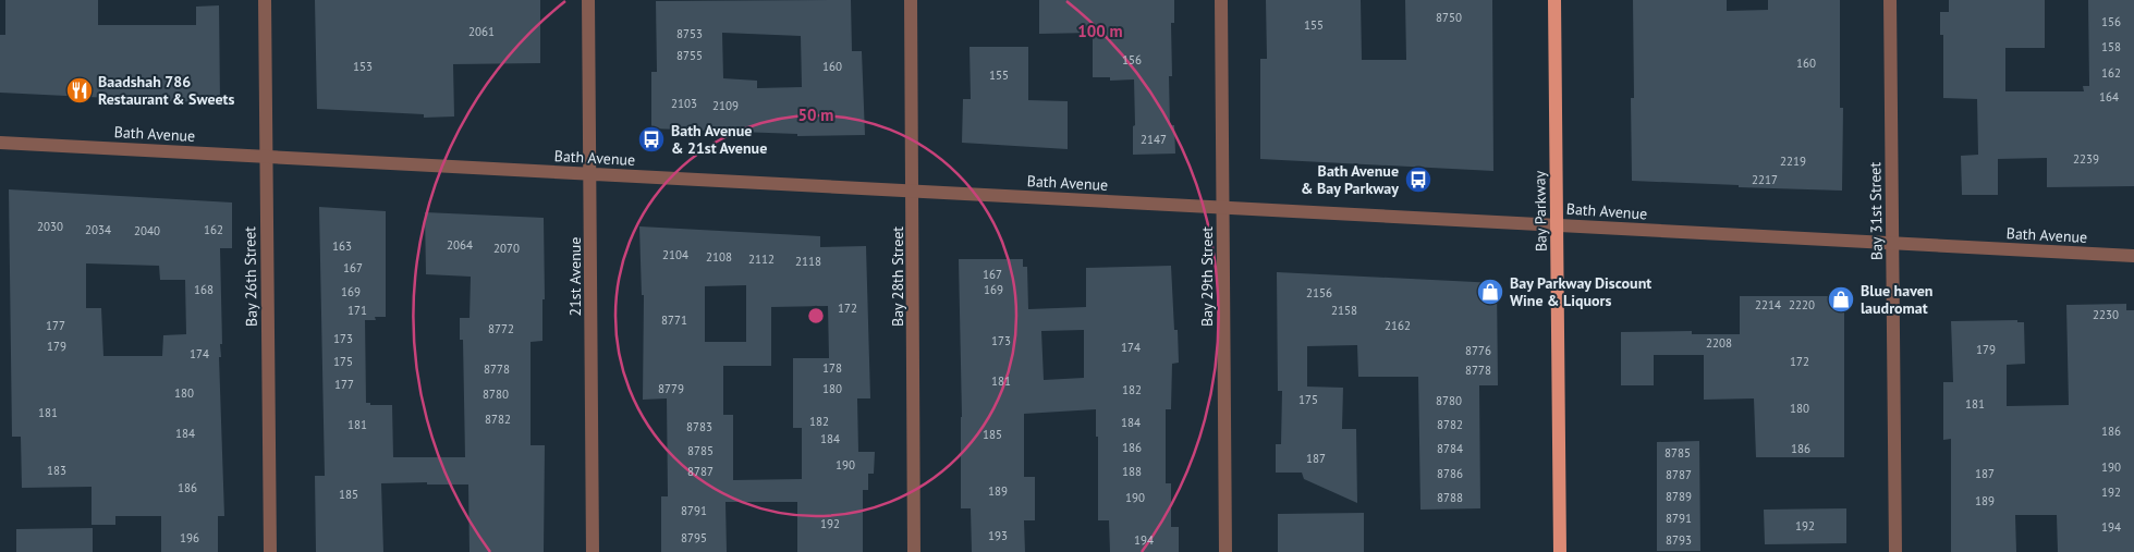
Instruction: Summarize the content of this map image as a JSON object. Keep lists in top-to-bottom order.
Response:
{
  "streets": {
    "main road": ["Bay Parkway"],
    "street": [
      "Bath Avenue",
      "Bay 31st Street",
      "Bay 26th Street",
      "21st Avenue",
      "Bay 28th Street",
      "Bay 29th Street"
    ]
  },
  "crossings": [
    ["Bath Avenue", "Bay Parkway"],
    ["Bath Avenue", "Bay 31st Street"],
    ["Bath Avenue", "Bay 26th Street"],
    ["Bath Avenue", "21st Avenue"],
    ["Bath Avenue", "Bay 28th Street"],
    ["Bath Avenue", "Bay 29th Street"]
  ],
  "places": {
    "restaurant": ["Baadshah 786 Restaurant & Sweets"],
    "bus stop": ["Bath Avenue & 21st Avenue", "Bath Avenue & Bay Parkway"],
    "shop": ["Bay Parkway Discount Wine & Liquors", "Blue haven laudromat"]
  },
  "house_numbers": [
    "8750",
    "156",
    "155",
    "2061",
    "8753",
    "158",
    "8755",
    "156",
    "160",
    "153",
    "160",
    "162",
    "155",
    "164",
    "2103",
    "2109",
    "2147",
    "2239",
    "2219",
    "2217",
    "2030",
    "2034",
    "162",
    "2040",
    "2064",
    "163",
    "2070",
    "2104",
    "2108",
    "2112",
    "2118",
    "167",
    "167",
    "168",
    "169",
    "169",
    "2156",
    "2214",
    "2220",
    "172",
    "171",
    "2158",
    "2230",
    "8771",
    "177",
    "2162",
    "8772",
    "173",
    "173",
    "2208",
    "179",
    "174",
    "179",
    "8776",
    "174",
    "175",
    "172",
    "178",
    "8778",
    "8778",
    "181",
    "177",
    "8779",
    "180",
    "182",
    "180",
    "8780",
    "175",
    "8780",
    "181",
    "180",
    "181",
    "8782",
    "182",
    "184",
    "181",
    "8782",
    "8783",
    "186",
    "184",
    "185",
    "184",
    "186",
    "8784",
    "186",
    "8785",
    "8785",
    "187",
    "190",
    "190",
    "183",
    "8787",
    "188",
    "8786",
    "187",
    "8787",
    "186",
    "189",
    "192",
    "185",
    "8789",
    "190",
    "8788",
    "189",
    "8791",
    "8791",
    "192",
    "192",
    "194",
    "193",
    "196",
    "8795",
    "194",
    "8793"
  ],
  "rings": ["100 m", "50 m"]
}
